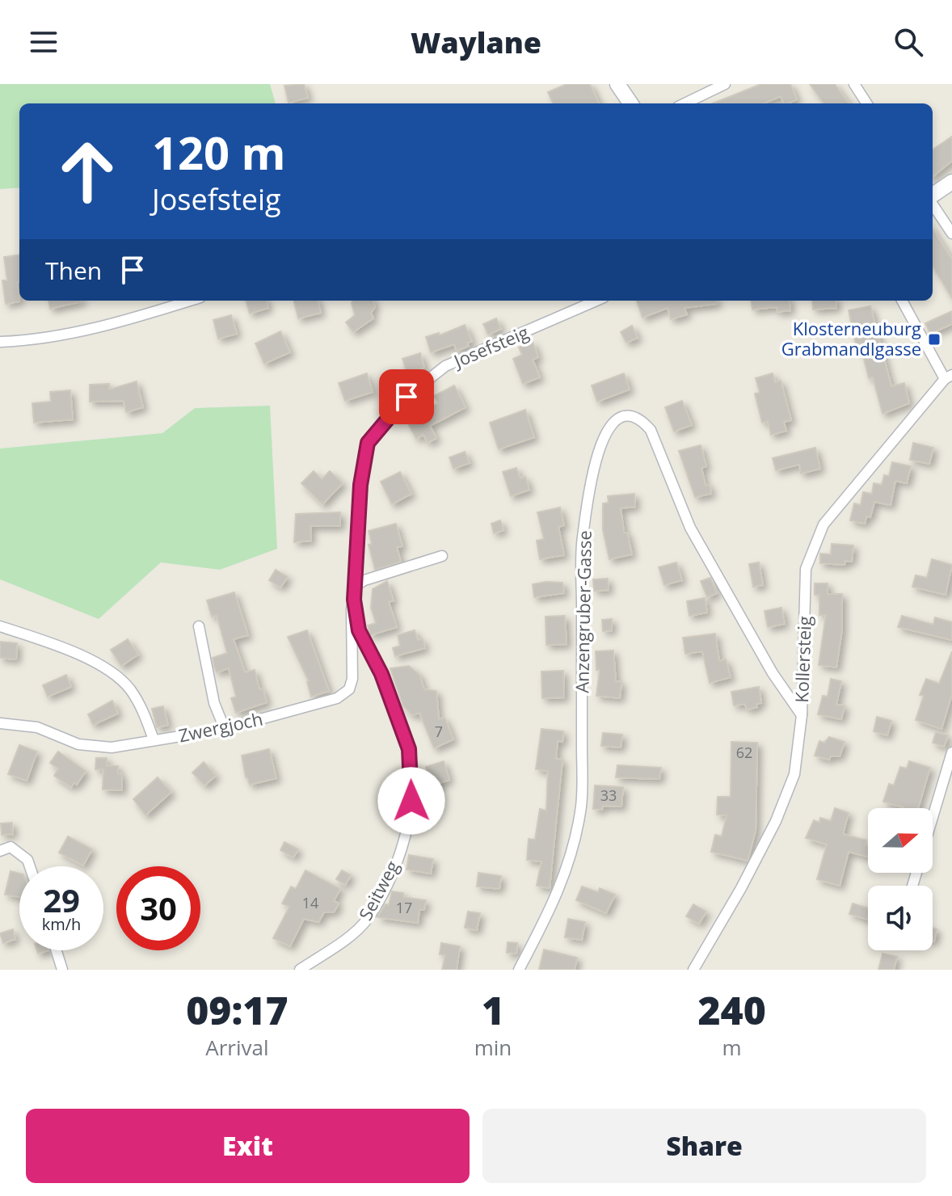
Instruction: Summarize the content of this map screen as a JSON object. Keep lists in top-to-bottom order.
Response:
{
  "streets": {
    "street": [
      "Josefsteig",
      "Anzengruber-Gasse",
      "Kollersteig",
      "Zwergjoch",
      "Seitweg"
    ]
  },
  "crossings": [
    ["Josefsteig", "Zwergjoch"],
    ["Josefsteig", "Seitweg"],
    ["Anzengruber-Gasse", "Kollersteig"],
    ["Zwergjoch", "Seitweg"]
  ],
  "places": {
    "transit": ["Klosterneuburg Grabmandlgasse"]
  },
  "house_numbers": [
    "7",
    "62",
    "33",
    "14",
    "17"
  ],
  "north": "right",
  "page": {
    "header": "Waylane",
    "turn": ["120 m", "Josefsteig"],
    "then": "Then",
    "speed": "29 km/h",
    "limit": "30",
    "eta": [
      "09:17",
      "Arrival",
      "1",
      "min",
      "240",
      "m"
    ],
    "buttons": ["Exit", "Share"]
  }
}
